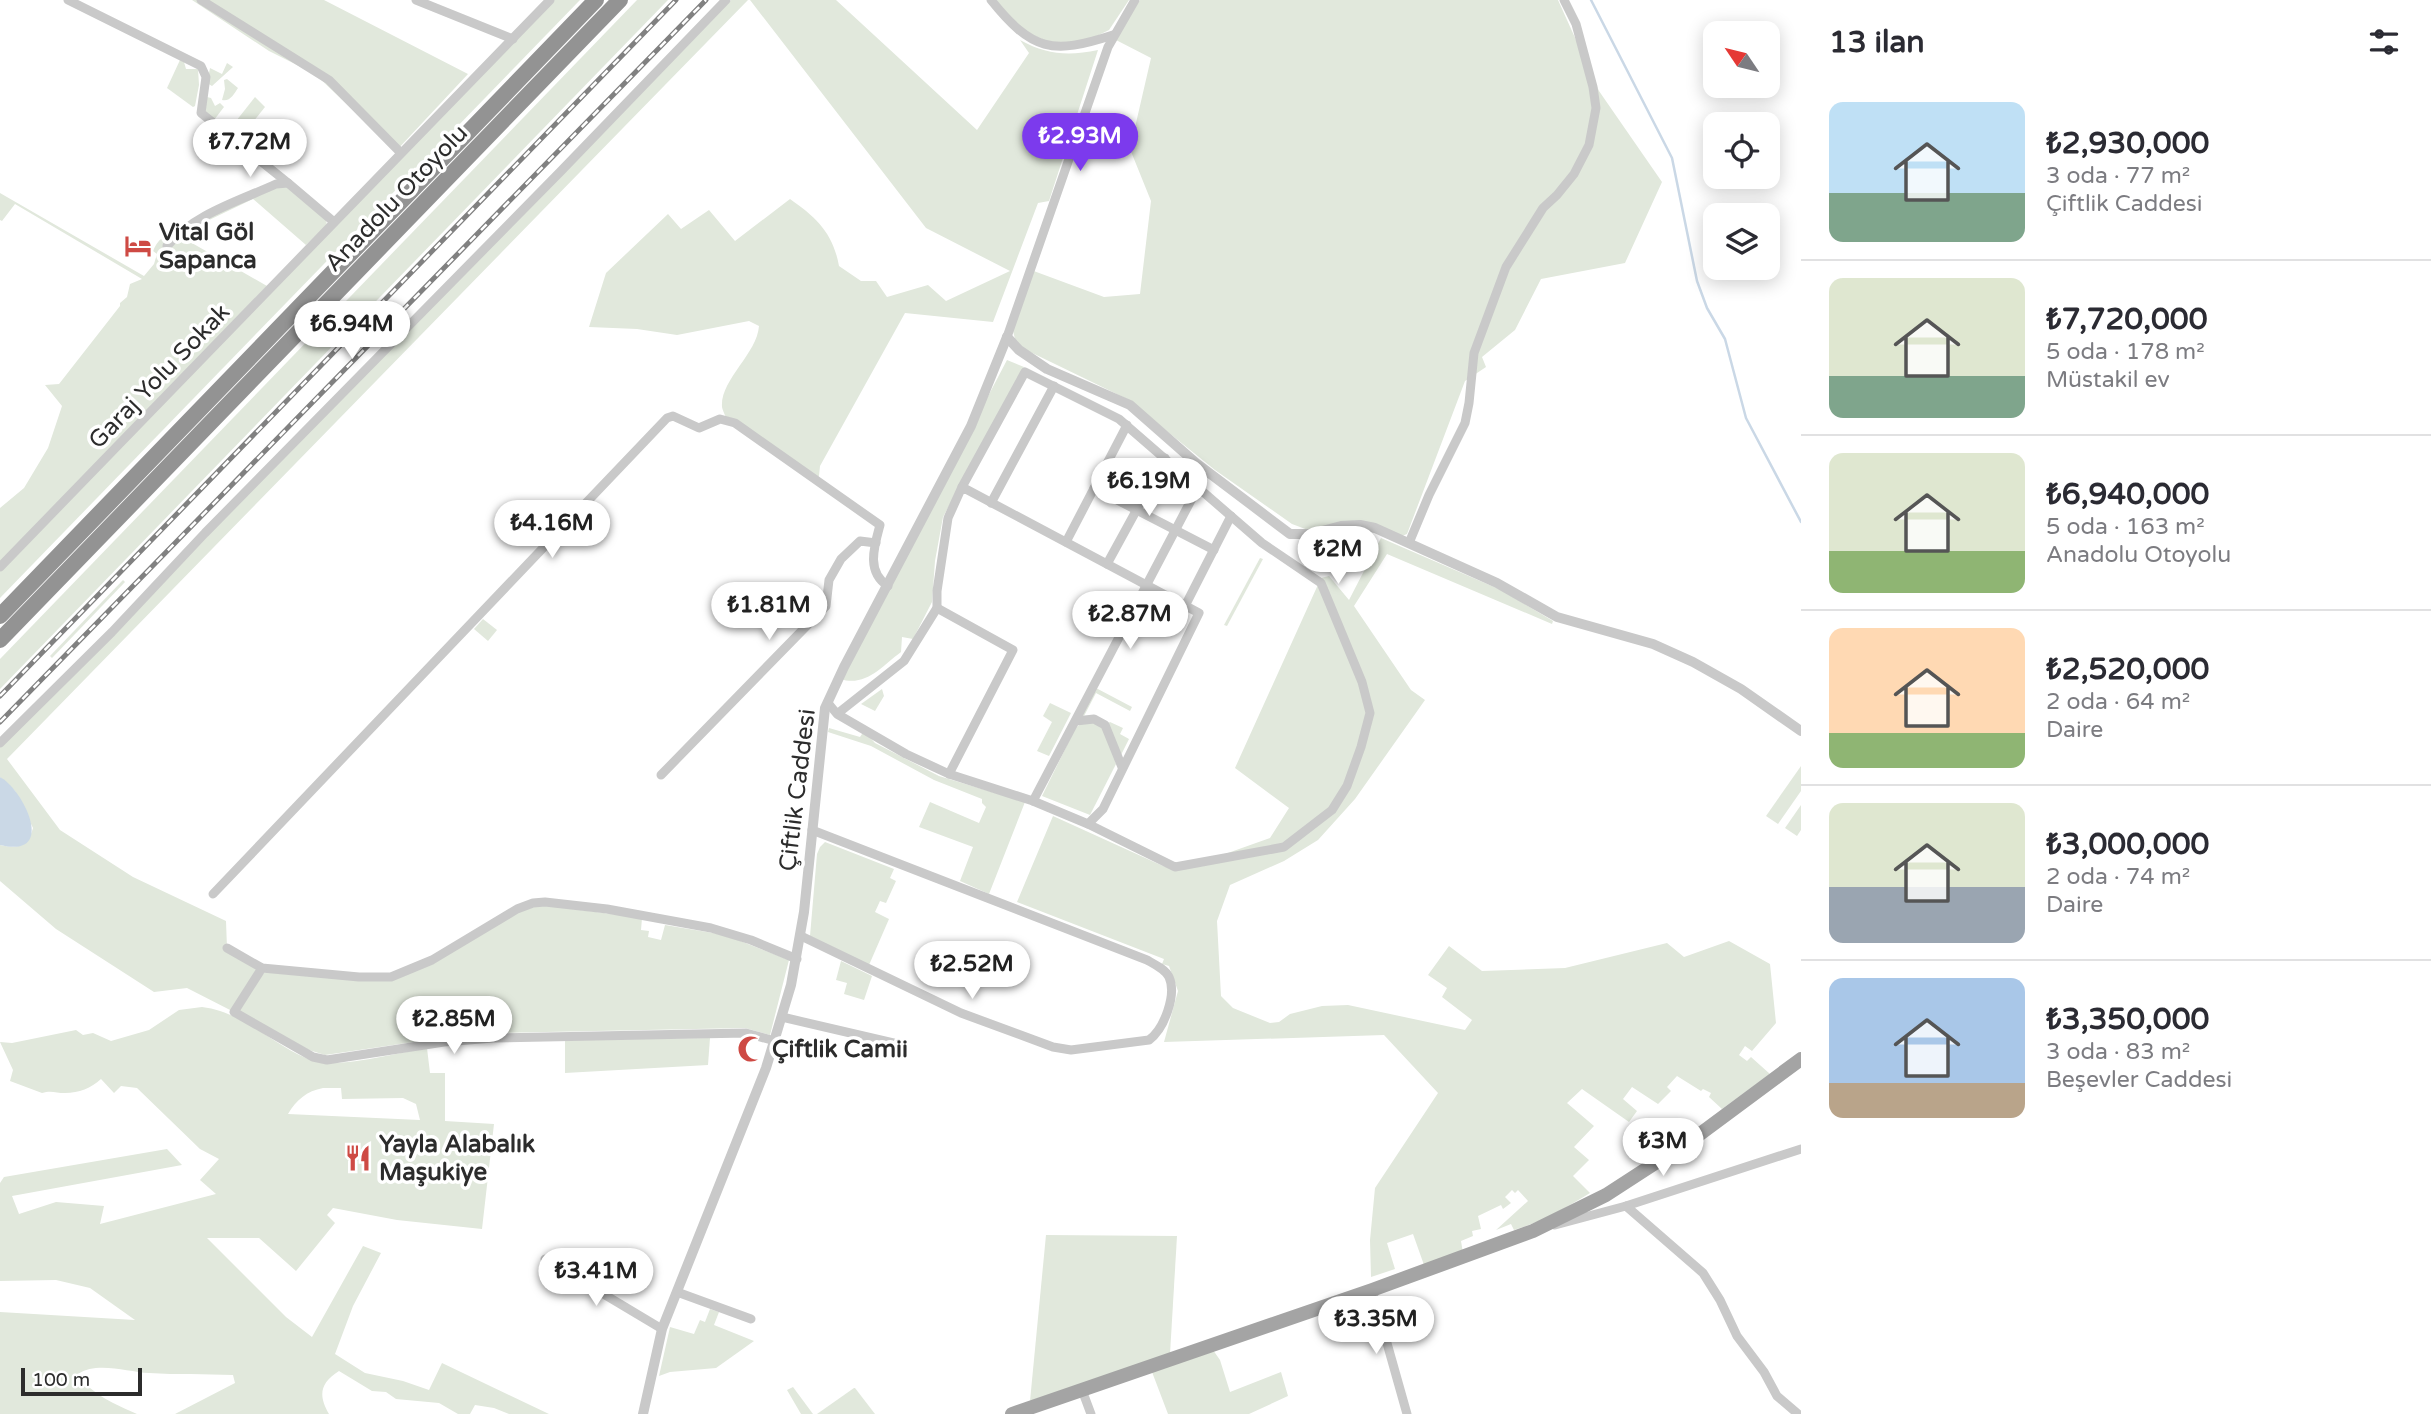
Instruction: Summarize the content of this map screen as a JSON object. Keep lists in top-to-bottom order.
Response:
{
  "streets": {
    "highway": ["Anadolu Otoyolu"],
    "street": ["Garaj Yolu Sokak", "Çiftlik Caddesi"]
  },
  "places": {
    "hotel": ["Vital Göl Sapanca"],
    "mosque": ["Çiftlik Camii"],
    "restaurant": ["Yayla Alabalık Maşukiye"]
  },
  "scale_bar": "100 m",
  "north": "top left",
  "page": {
    "heading": "13 ilan",
    "list": [
      {
        "name": "₺2,930,000",
        "note": "3 oda · 77 m² · Çiftlik Caddesi"
      },
      {
        "name": "₺7,720,000",
        "note": "5 oda · 178 m² · Müstakil ev"
      },
      {
        "name": "₺6,940,000",
        "note": "5 oda · 163 m² · Anadolu Otoyolu"
      },
      {
        "name": "₺2,520,000",
        "note": "2 oda · 64 m² · Daire"
      },
      {
        "name": "₺3,000,000",
        "note": "2 oda · 74 m² · Daire"
      },
      {
        "name": "₺3,350,000",
        "note": "3 oda · 83 m² · Beşevler Caddesi"
      }
    ],
    "price": [
      "₺2.93M",
      "₺7.72M",
      "₺6.94M",
      "₺6.19M",
      "₺4.16M",
      "₺2M",
      "₺1.81M",
      "₺2.87M",
      "₺2.52M",
      "₺2.85M",
      "₺3M",
      "₺3.41M",
      "₺3.35M"
    ],
    "scale": "100 m"
  }
}
